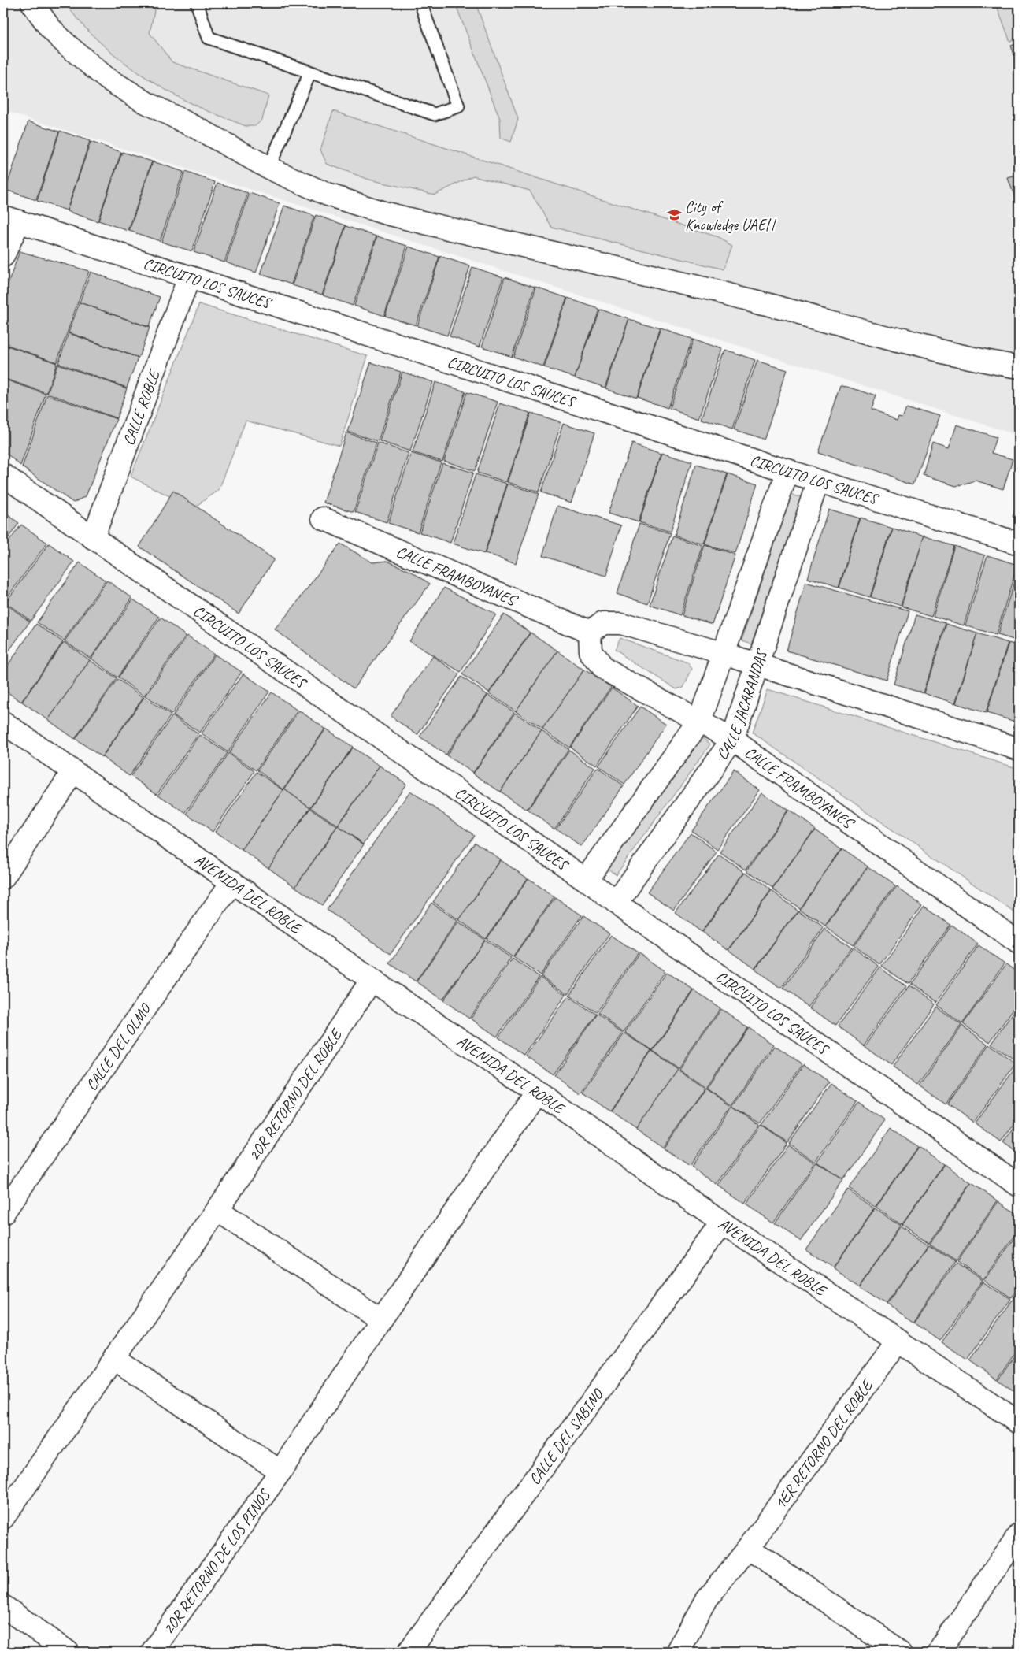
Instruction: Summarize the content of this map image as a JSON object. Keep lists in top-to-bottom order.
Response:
{
  "streets": {
    "street": [
      "CIRCUITO LOS SAUCES",
      "CALLE ROBLE",
      "CALLE FRAMBOYANES",
      "CALLE JACARANDAS",
      "AVENIDA DEL ROBLE",
      "CALLE DEL OLMO",
      "2OR RETORNO DEL ROBLE",
      "CALLE DEL SABINO",
      "1ER RETORNO DEL ROBLE",
      "2OR RETORNO DE LOS PINOS"
    ]
  },
  "crossings": [
    ["CIRCUITO LOS SAUCES", "CALLE ROBLE"],
    ["CIRCUITO LOS SAUCES", "CALLE JACARANDAS"],
    ["CALLE FRAMBOYANES", "CALLE JACARANDAS"],
    ["AVENIDA DEL ROBLE", "CALLE DEL OLMO"],
    ["AVENIDA DEL ROBLE", "2OR RETORNO DEL ROBLE"],
    ["AVENIDA DEL ROBLE", "CALLE DEL SABINO"],
    ["AVENIDA DEL ROBLE", "1ER RETORNO DEL ROBLE"]
  ],
  "places": {
    "school or university": ["City of Knowledge UAEH"]
  }
}
